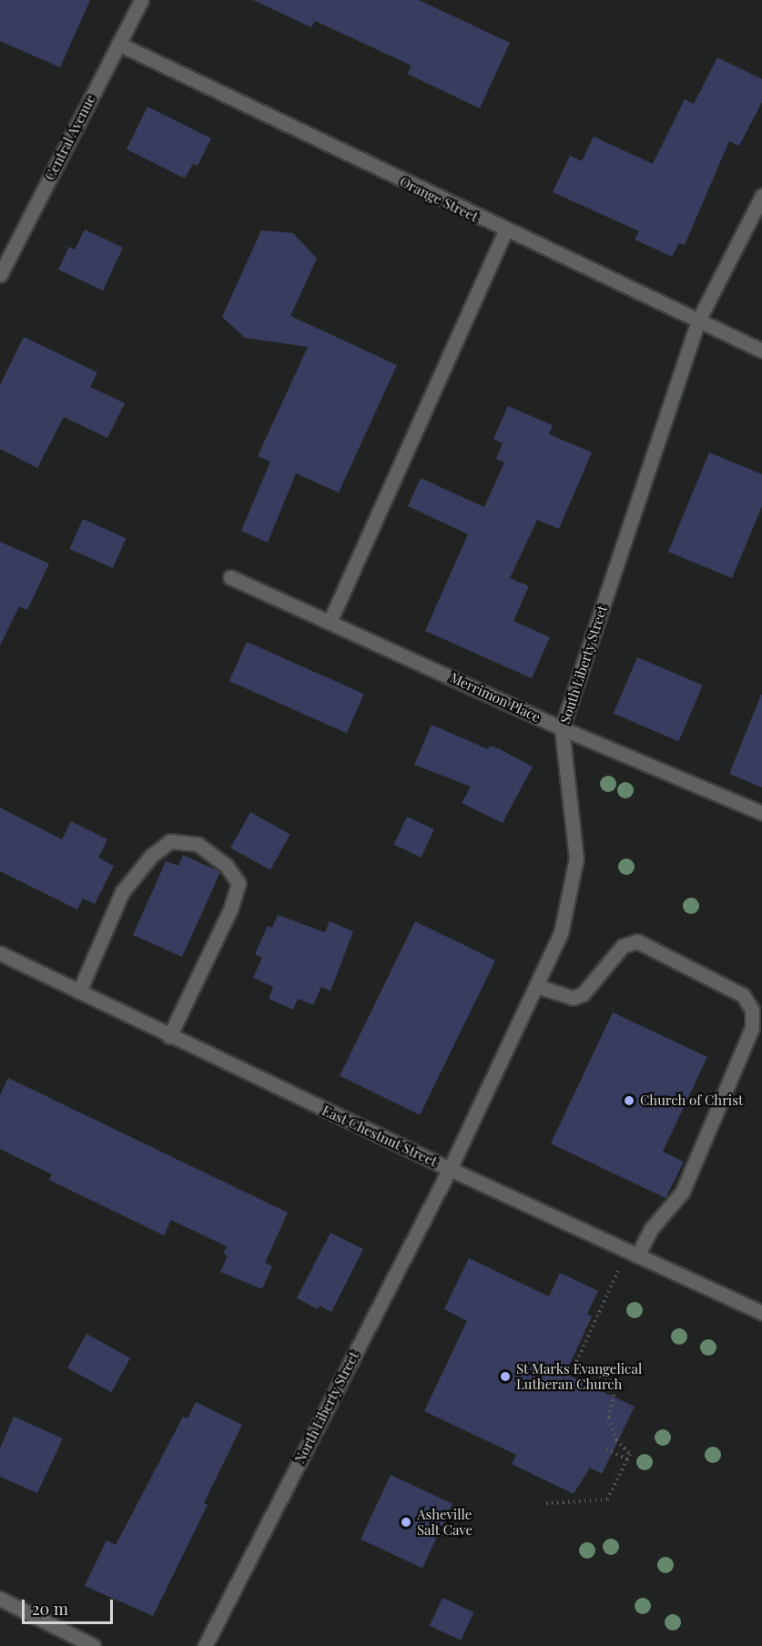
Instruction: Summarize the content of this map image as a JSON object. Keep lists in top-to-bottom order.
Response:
{
  "streets": {
    "street": [
      "Central Avenue",
      "Orange Street",
      "South Liberty Street",
      "Merrimon Place",
      "East Chestnut Street",
      "North Liberty Street"
    ]
  },
  "crossings": [
    ["Central Avenue", "Orange Street"],
    ["Orange Street", "South Liberty Street"],
    ["South Liberty Street", "Merrimon Place"],
    ["South Liberty Street", "East Chestnut Street"],
    ["South Liberty Street", "North Liberty Street"],
    ["East Chestnut Street", "North Liberty Street"]
  ],
  "places": ["Church of Christ", "St Marks Evangelical Lutheran Church", "Asheville Salt Cave"],
  "scale_bar": "20 m"
}
